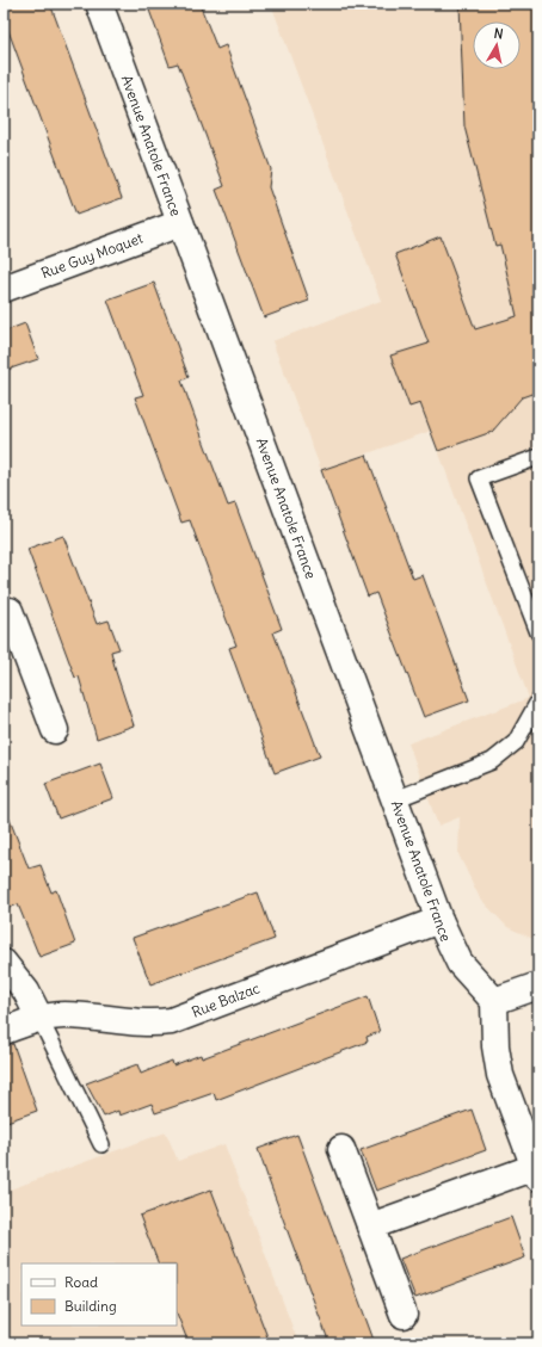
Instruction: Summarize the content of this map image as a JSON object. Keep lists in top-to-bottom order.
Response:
{
  "streets": {
    "street": ["Avenue Anatole France", "Rue Guy Moquet", "Rue Balzac"]
  },
  "crossings": [
    ["Avenue Anatole France", "Rue Guy Moquet"],
    ["Avenue Anatole France", "Rue Balzac"]
  ],
  "legend": ["Road", "Building"],
  "north": "top"
}
